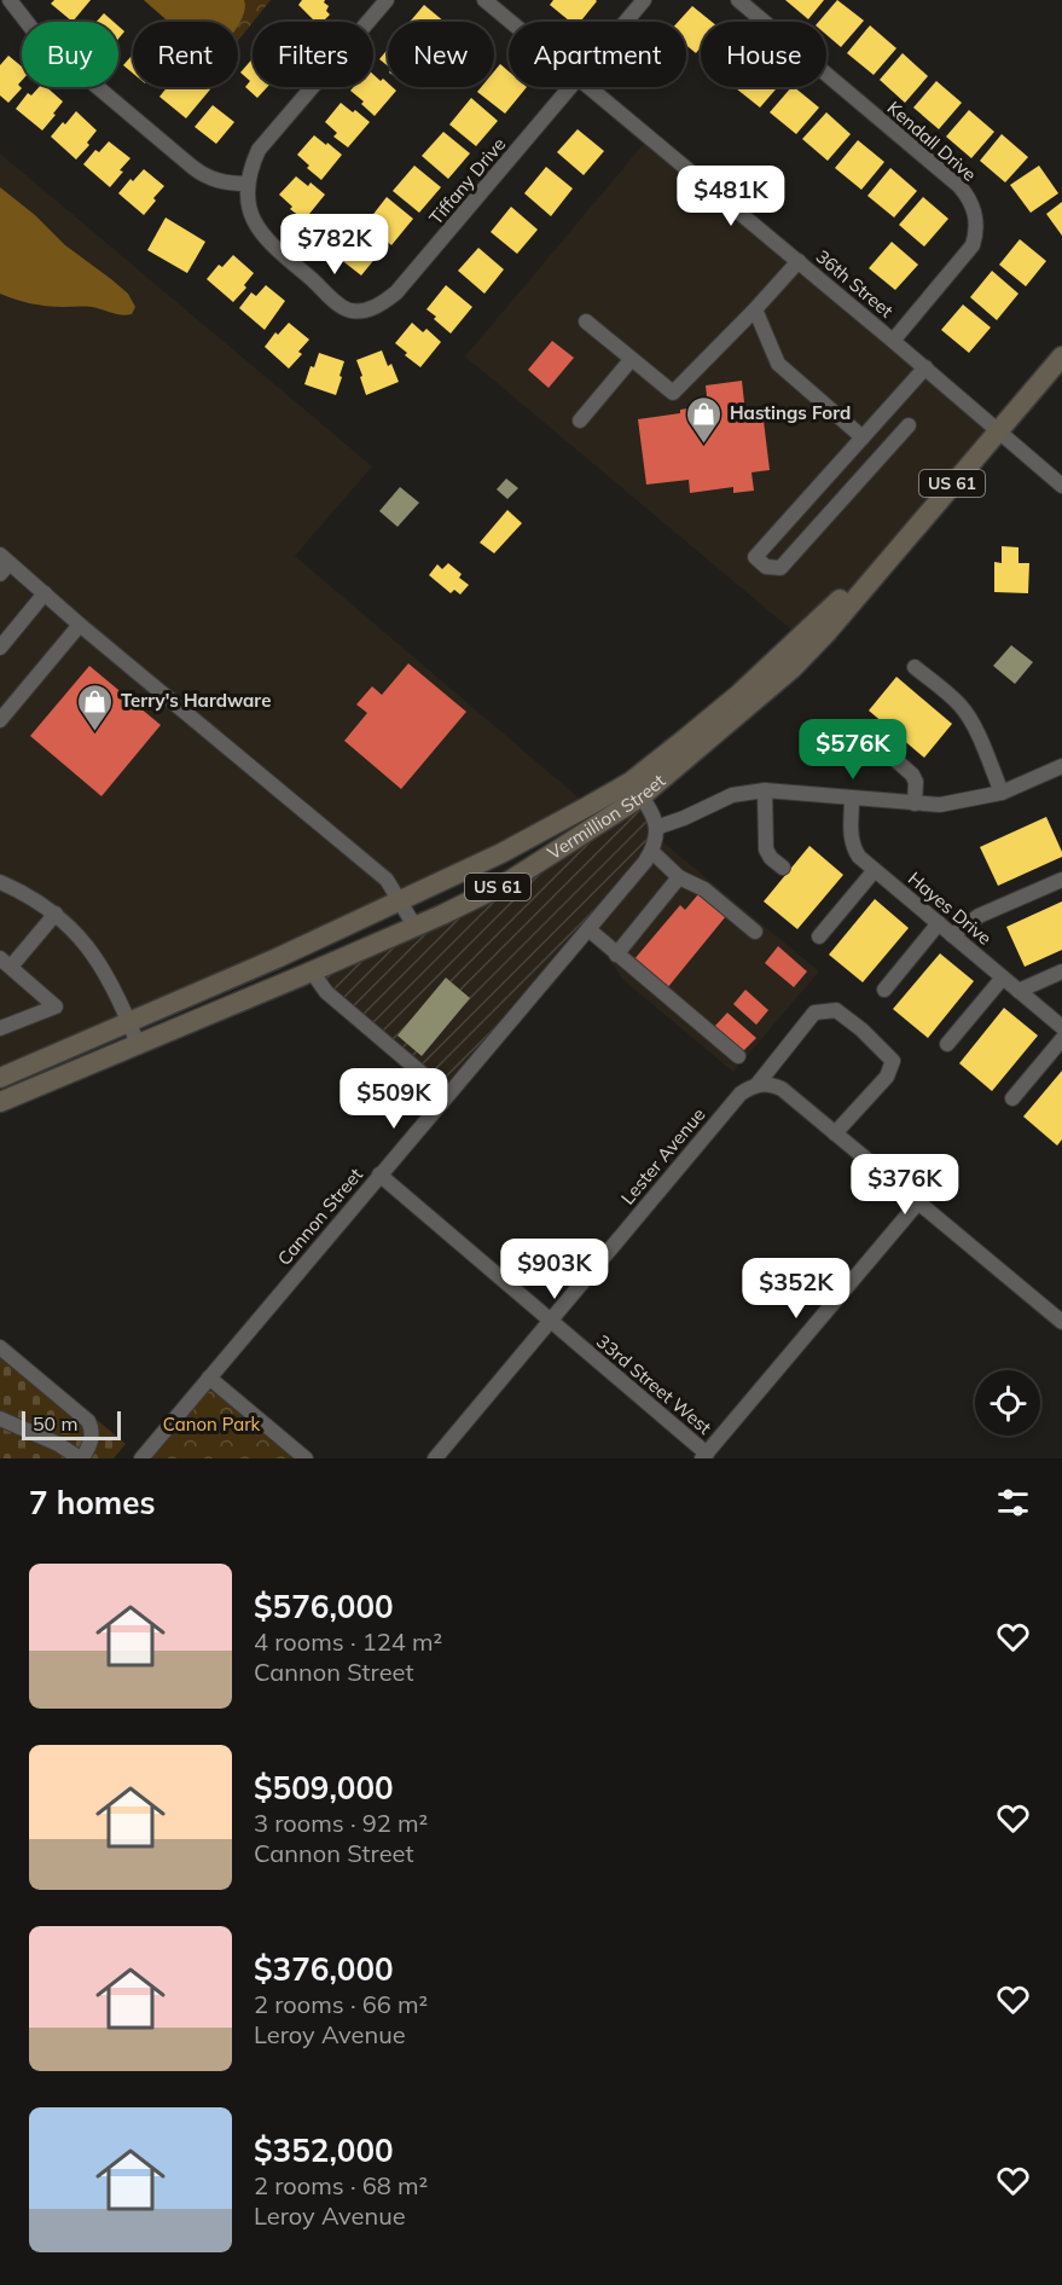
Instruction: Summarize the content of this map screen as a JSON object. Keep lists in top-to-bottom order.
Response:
{
  "streets": {
    "highway": ["US 61", "Vermillion Street"],
    "street": [
      "Kendall Drive",
      "Tiffany Drive",
      "36th Street",
      "Hayes Drive",
      "Lester Avenue",
      "Cannon Street",
      "33rd Street West"
    ]
  },
  "crossings": [
    ["Kendall Drive", "36th Street"],
    ["36th Street", "US 61"],
    ["36th Street", "Vermillion Street"],
    ["US 61", "Vermillion Street"],
    ["Lester Avenue", "33rd Street West"],
    ["Cannon Street", "33rd Street West"]
  ],
  "parks": ["Canon Park"],
  "places": {
    "shop": ["Hastings Ford", "Terry's Hardware"]
  },
  "scale_bar": "50 m",
  "page": {
    "chip": [
      "Buy",
      "Rent",
      "Filters",
      "New",
      "Apartment",
      "House"
    ],
    "price": [
      "$481K",
      "$782K",
      "$576K",
      "$509K",
      "$376K",
      "$903K",
      "$352K"
    ],
    "scale": "50 m",
    "heading": "7 homes",
    "list": [
      {
        "name": "$576,000",
        "note": "4 rooms · 124 m² · Cannon Street"
      },
      {
        "name": "$509,000",
        "note": "3 rooms · 92 m² · Cannon Street"
      },
      {
        "name": "$376,000",
        "note": "2 rooms · 66 m² · Leroy Avenue"
      },
      {
        "name": "$352,000",
        "note": "2 rooms · 68 m² · Leroy Avenue"
      }
    ]
  }
}
